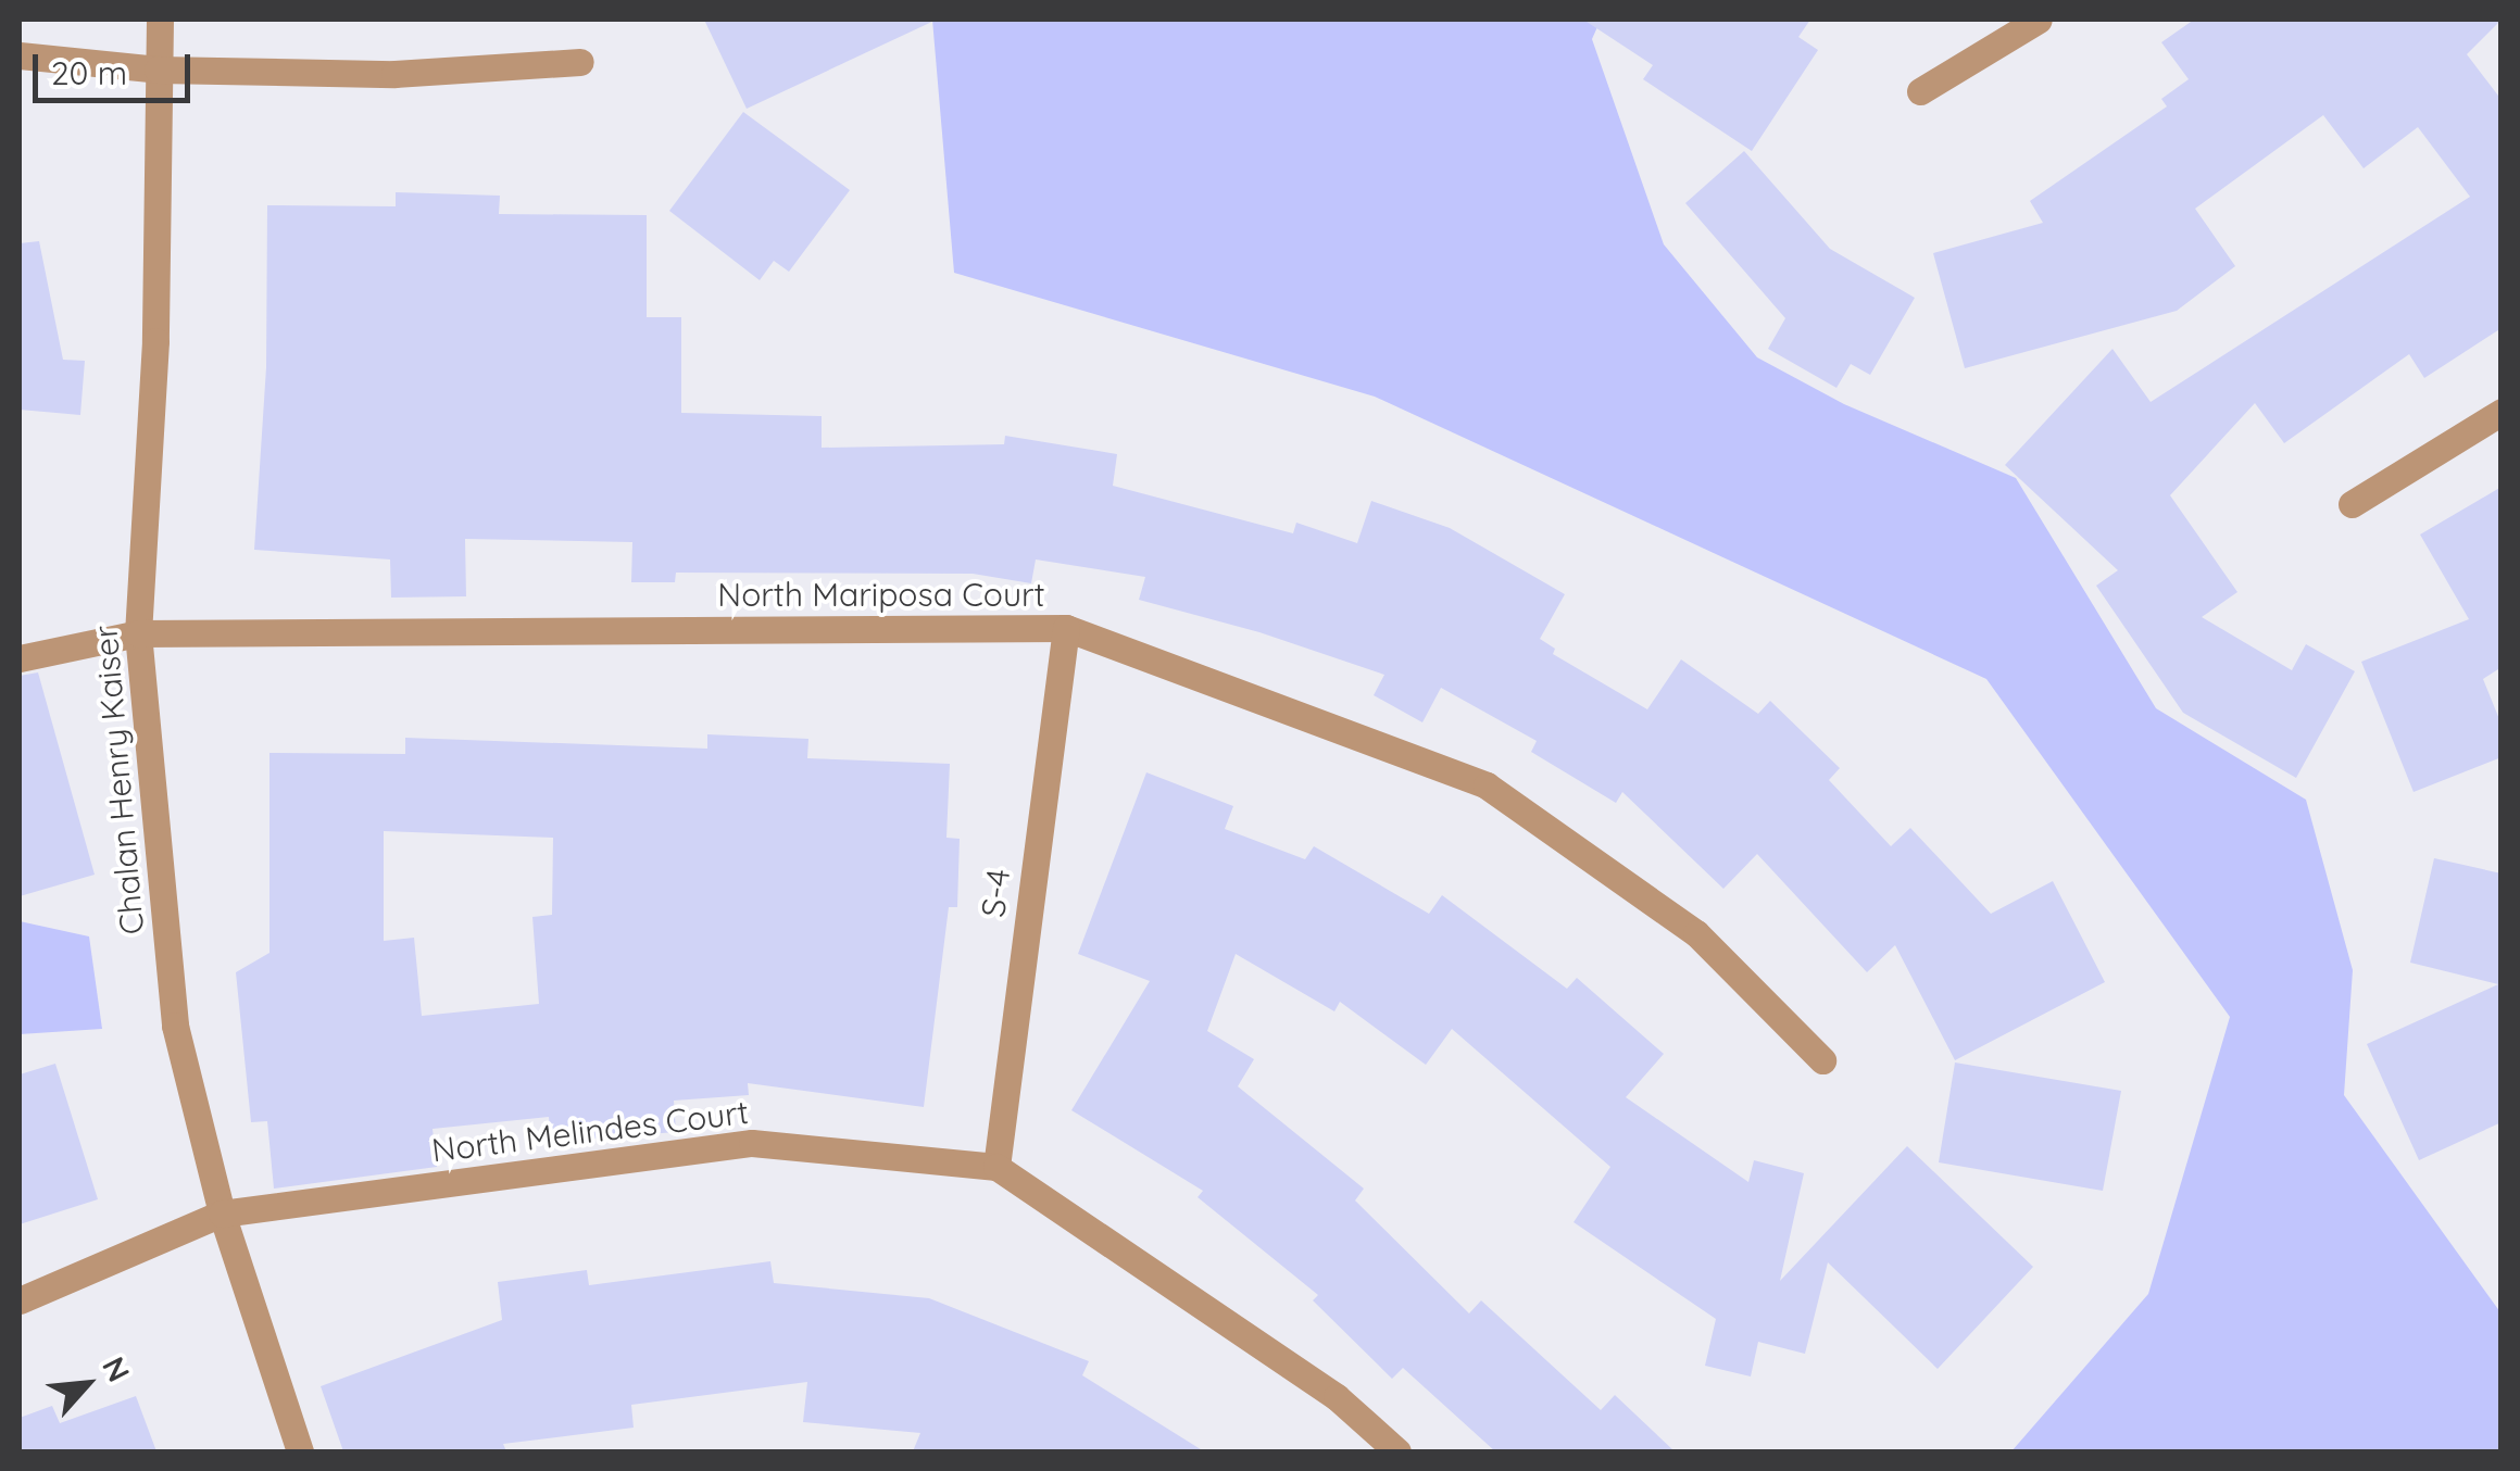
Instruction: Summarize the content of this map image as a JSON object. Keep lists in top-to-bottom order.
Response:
{
  "streets": {
    "street": [
      "North Mariposa Court",
      "Chalan Henry Kaiser",
      "S-4",
      "North Melindes Court"
    ]
  },
  "crossings": [
    ["North Mariposa Court", "Chalan Henry Kaiser"],
    ["North Mariposa Court", "S-4"],
    ["Chalan Henry Kaiser", "North Melindes Court"],
    ["S-4", "North Melindes Court"]
  ],
  "scale_bar": "20 m",
  "north": "top right"
}
